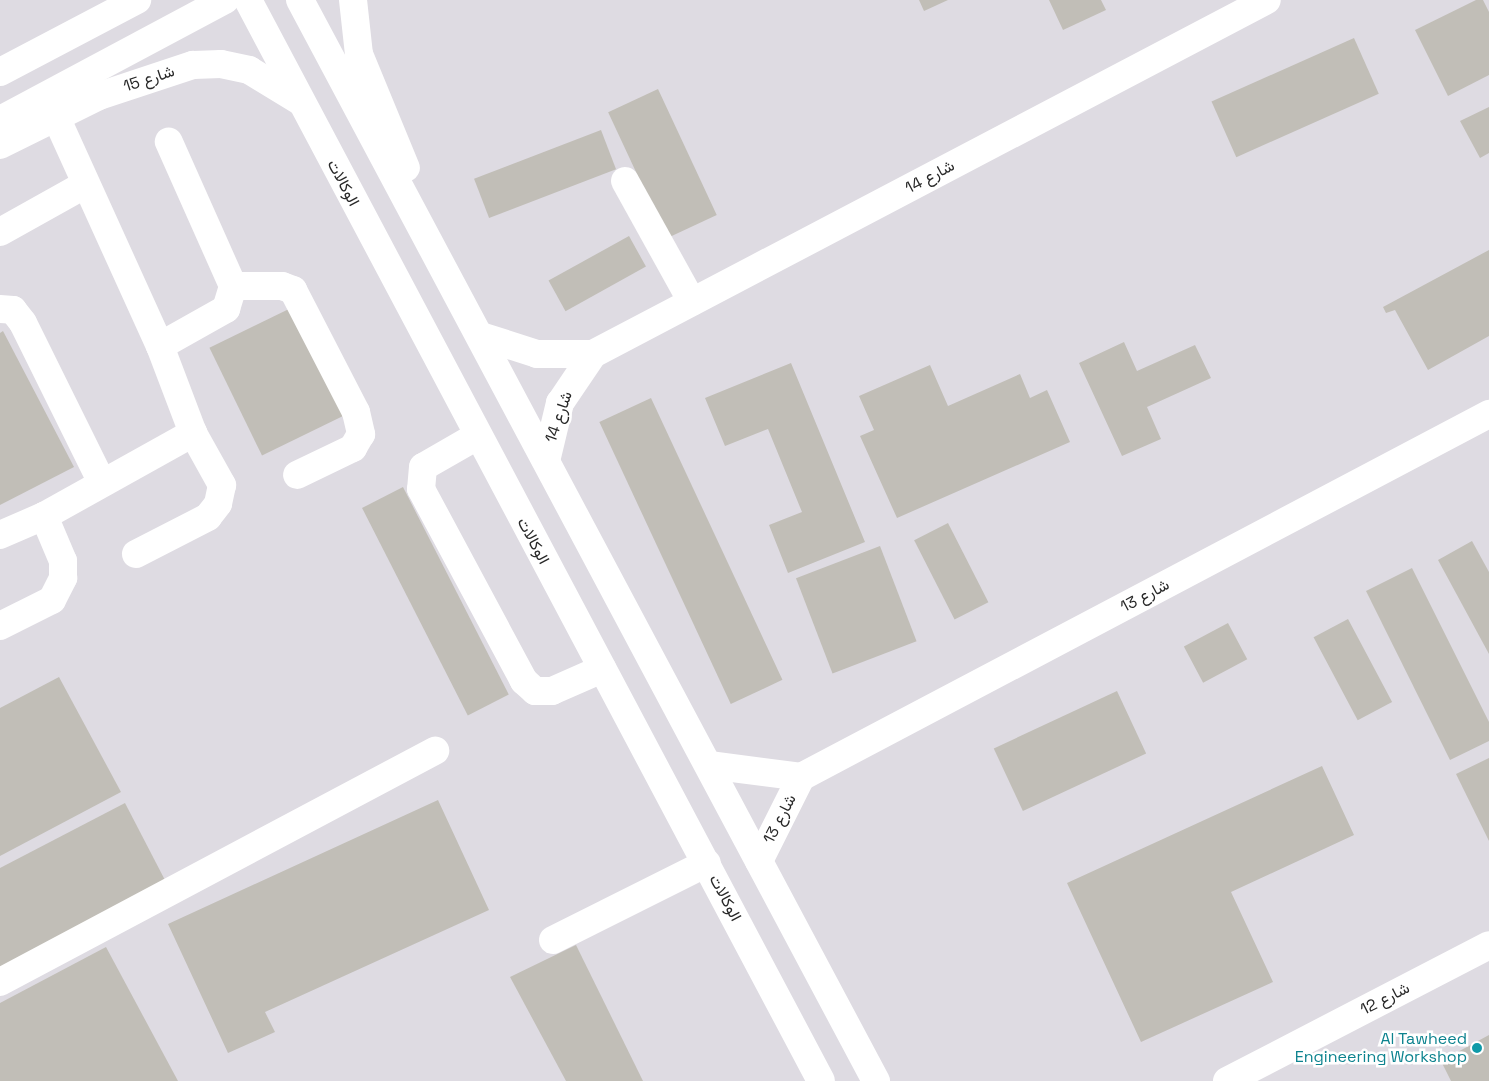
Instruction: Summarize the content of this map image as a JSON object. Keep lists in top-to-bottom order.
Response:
{
  "streets": {
    "street": [
      "شارع 15",
      "شارع 14",
      "الوكالات",
      "شارع 13",
      "شارع 12"
    ]
  },
  "crossings": [
    ["شارع 15", "الوكالات"]
  ],
  "places": ["Al Tawheed Engineering Workshop"]
}
